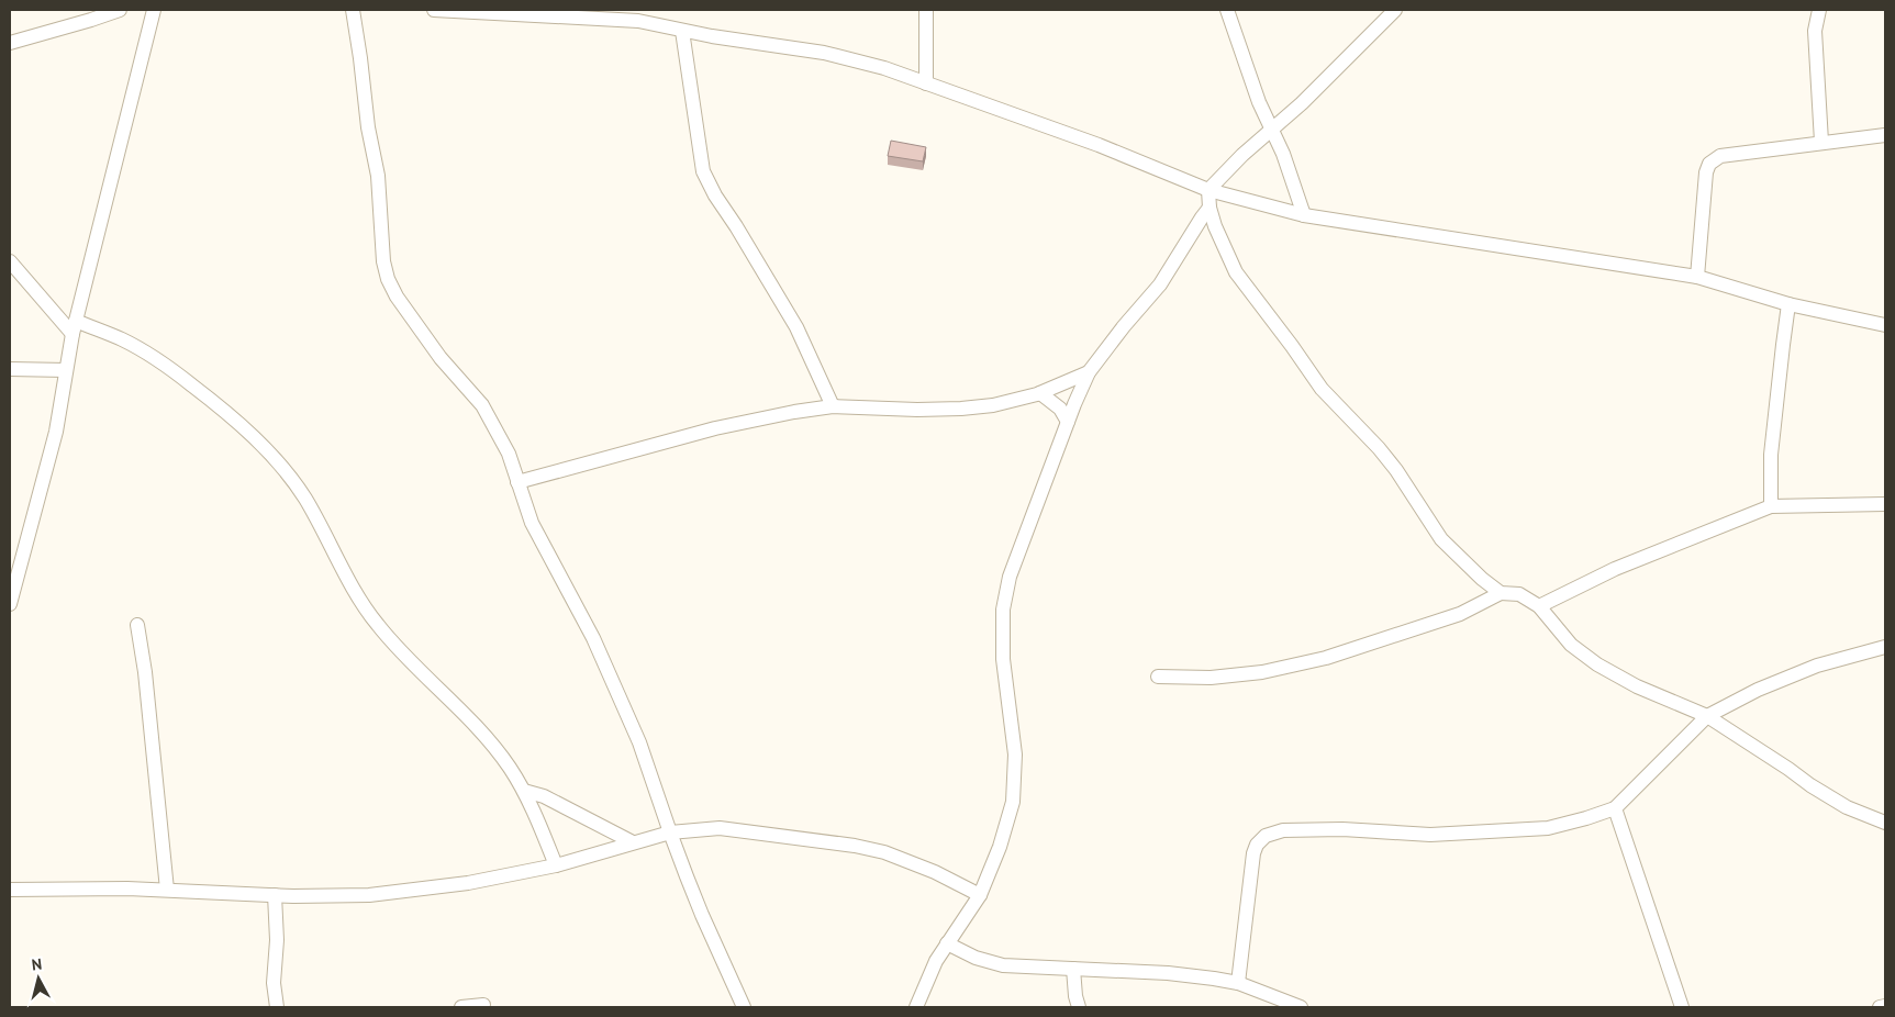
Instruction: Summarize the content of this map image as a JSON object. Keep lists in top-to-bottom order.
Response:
{
  "north": "top"
}
